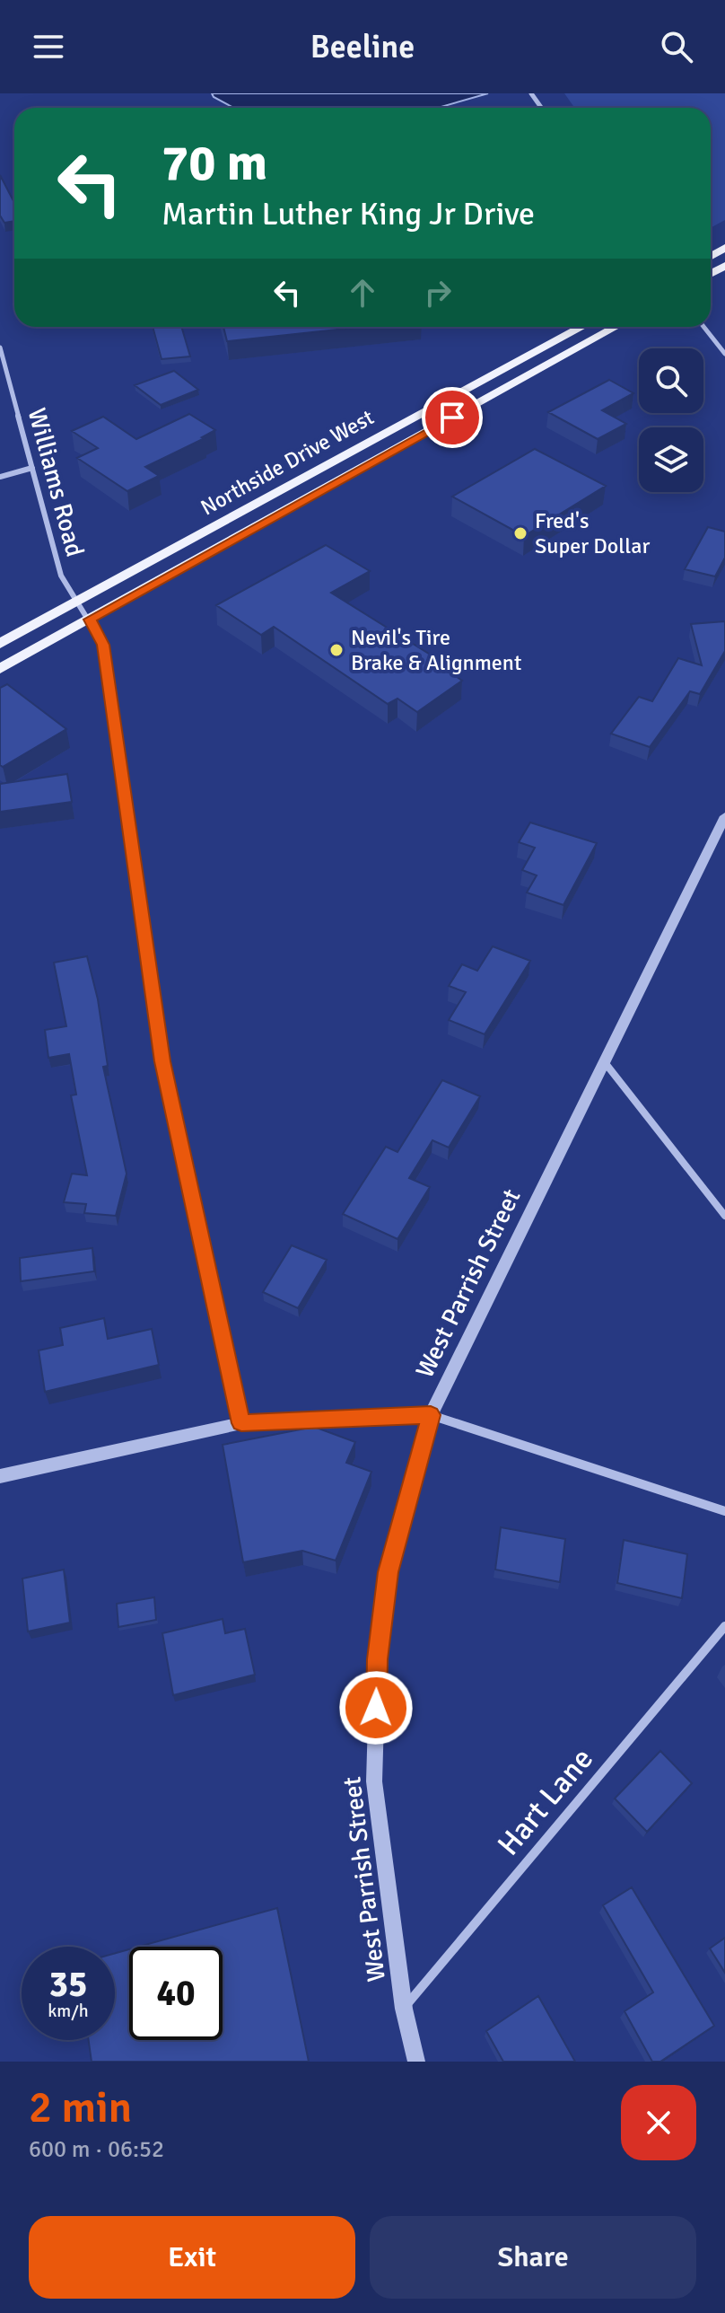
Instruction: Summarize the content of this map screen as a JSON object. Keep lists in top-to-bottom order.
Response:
{
  "streets": {
    "main road": ["Northside Drive West"],
    "street": ["Williams Road", "West Parrish Street", "Hart Lane"]
  },
  "crossings": [
    ["Northside Drive West", "Williams Road"],
    ["West Parrish Street", "Hart Lane"]
  ],
  "places": ["Fred's Super Dollar", "Nevil's Tire Brake & Alignment"],
  "page": {
    "header": "Beeline",
    "turn": ["70 m", "Martin Luther King Jr Drive"],
    "speed": "35 km/h",
    "limit": "40",
    "heading": ["2 min", "600 m · 06:52"],
    "buttons": ["Exit", "Share"]
  }
}
